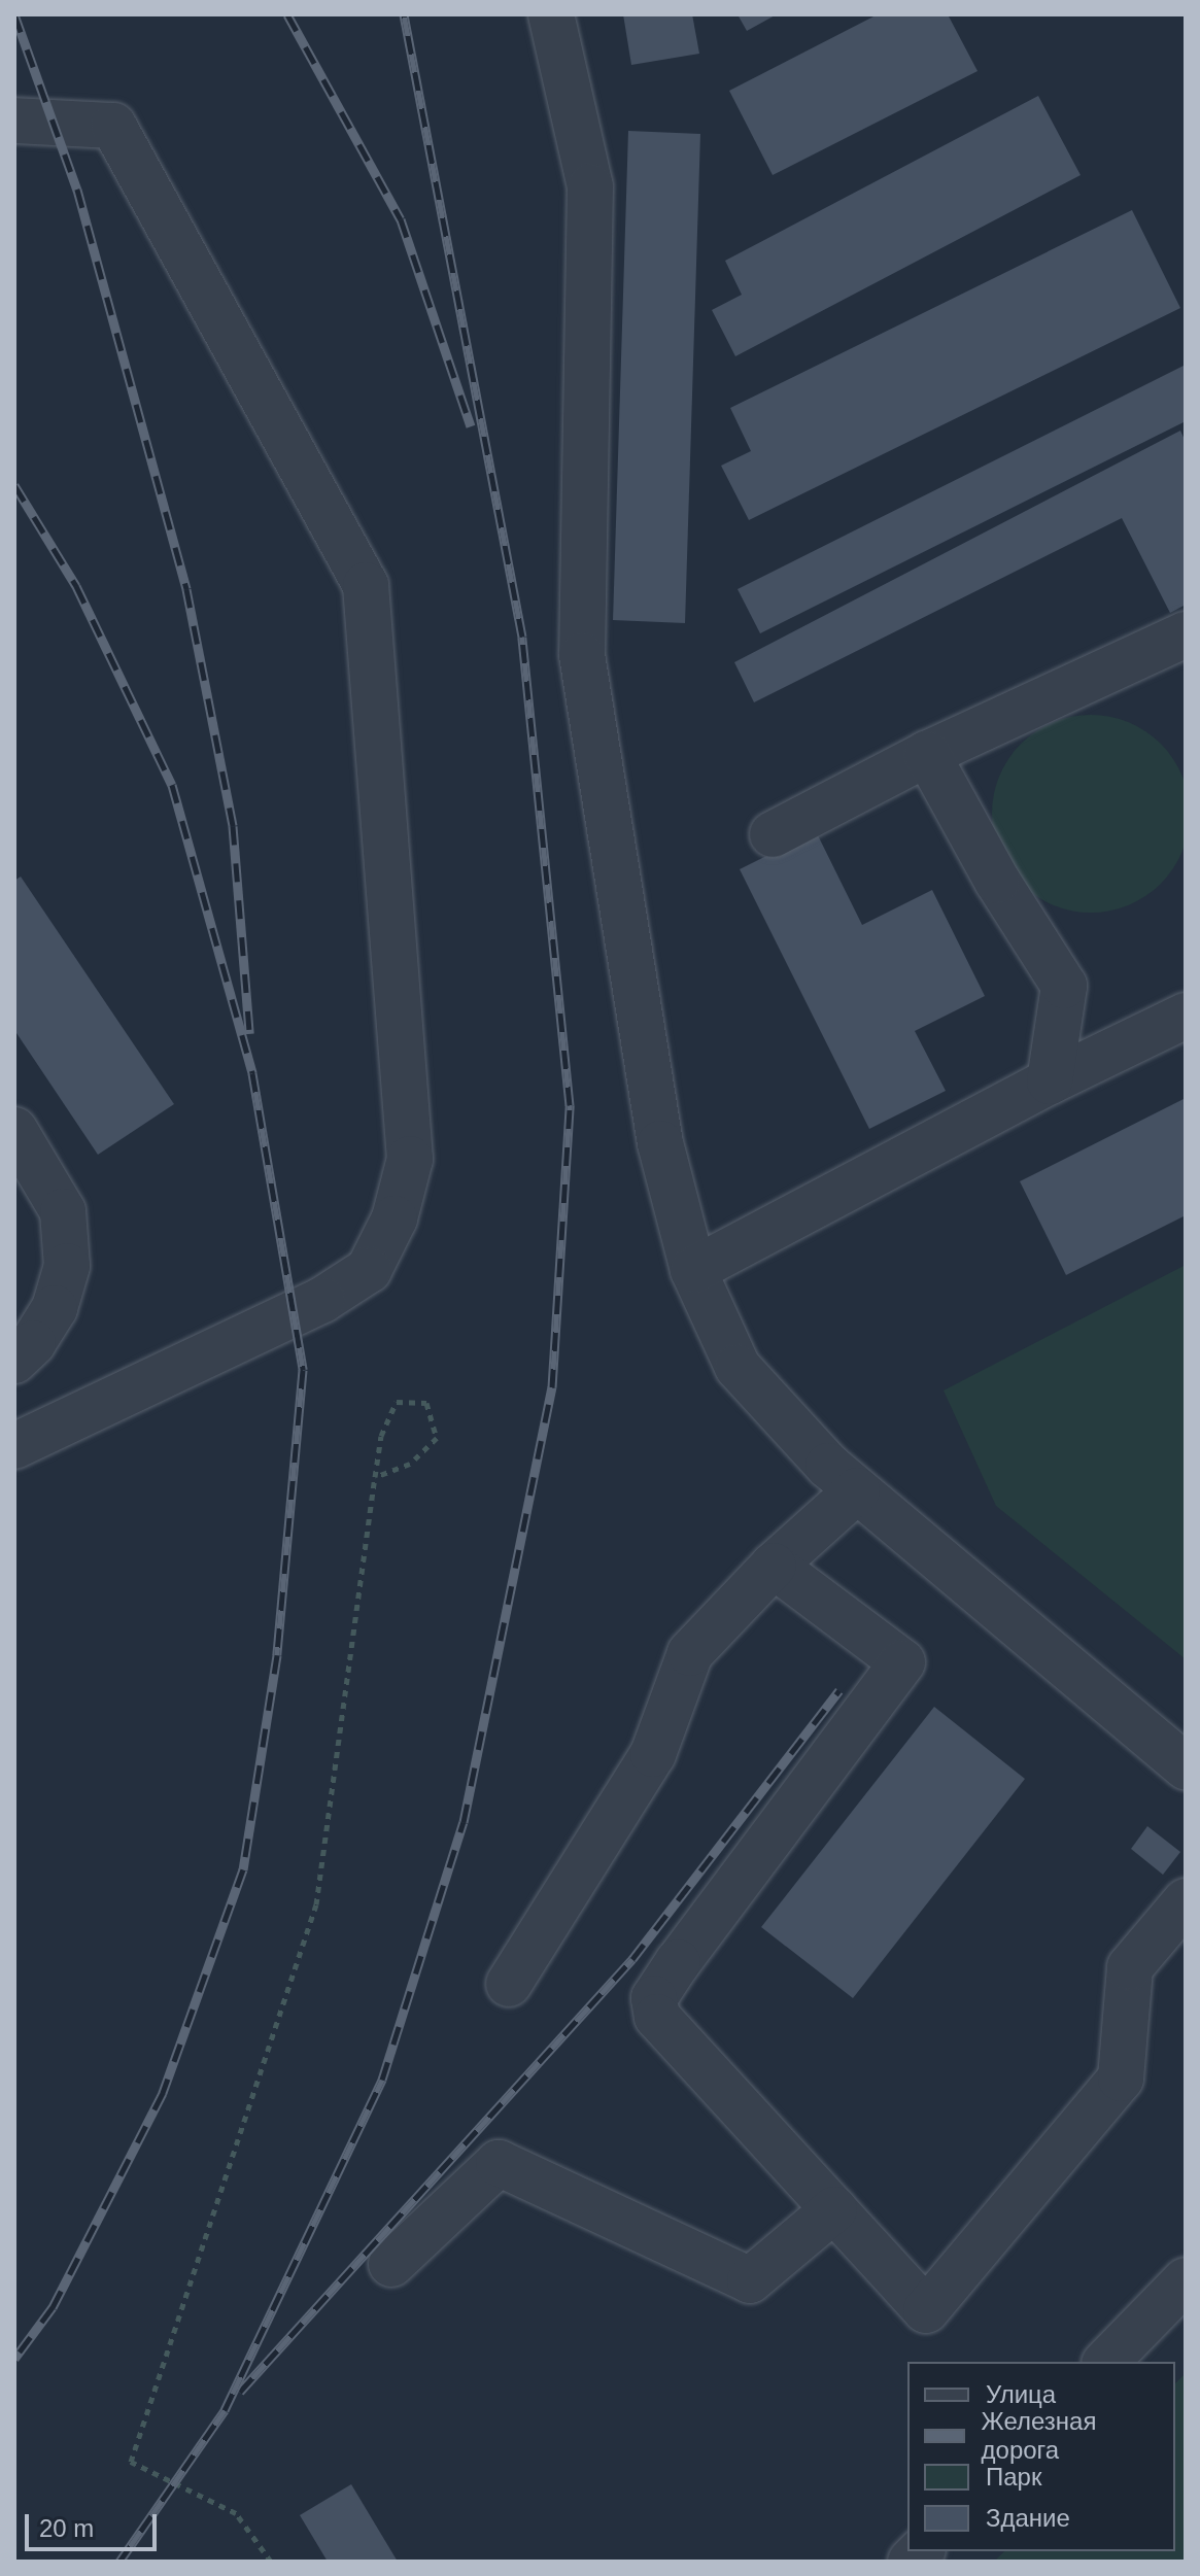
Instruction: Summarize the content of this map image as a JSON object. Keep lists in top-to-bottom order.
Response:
{
  "legend": [
    "Улица",
    "Железная дорога",
    "Парк",
    "Здание"
  ],
  "scale_bar": "20 m"
}
